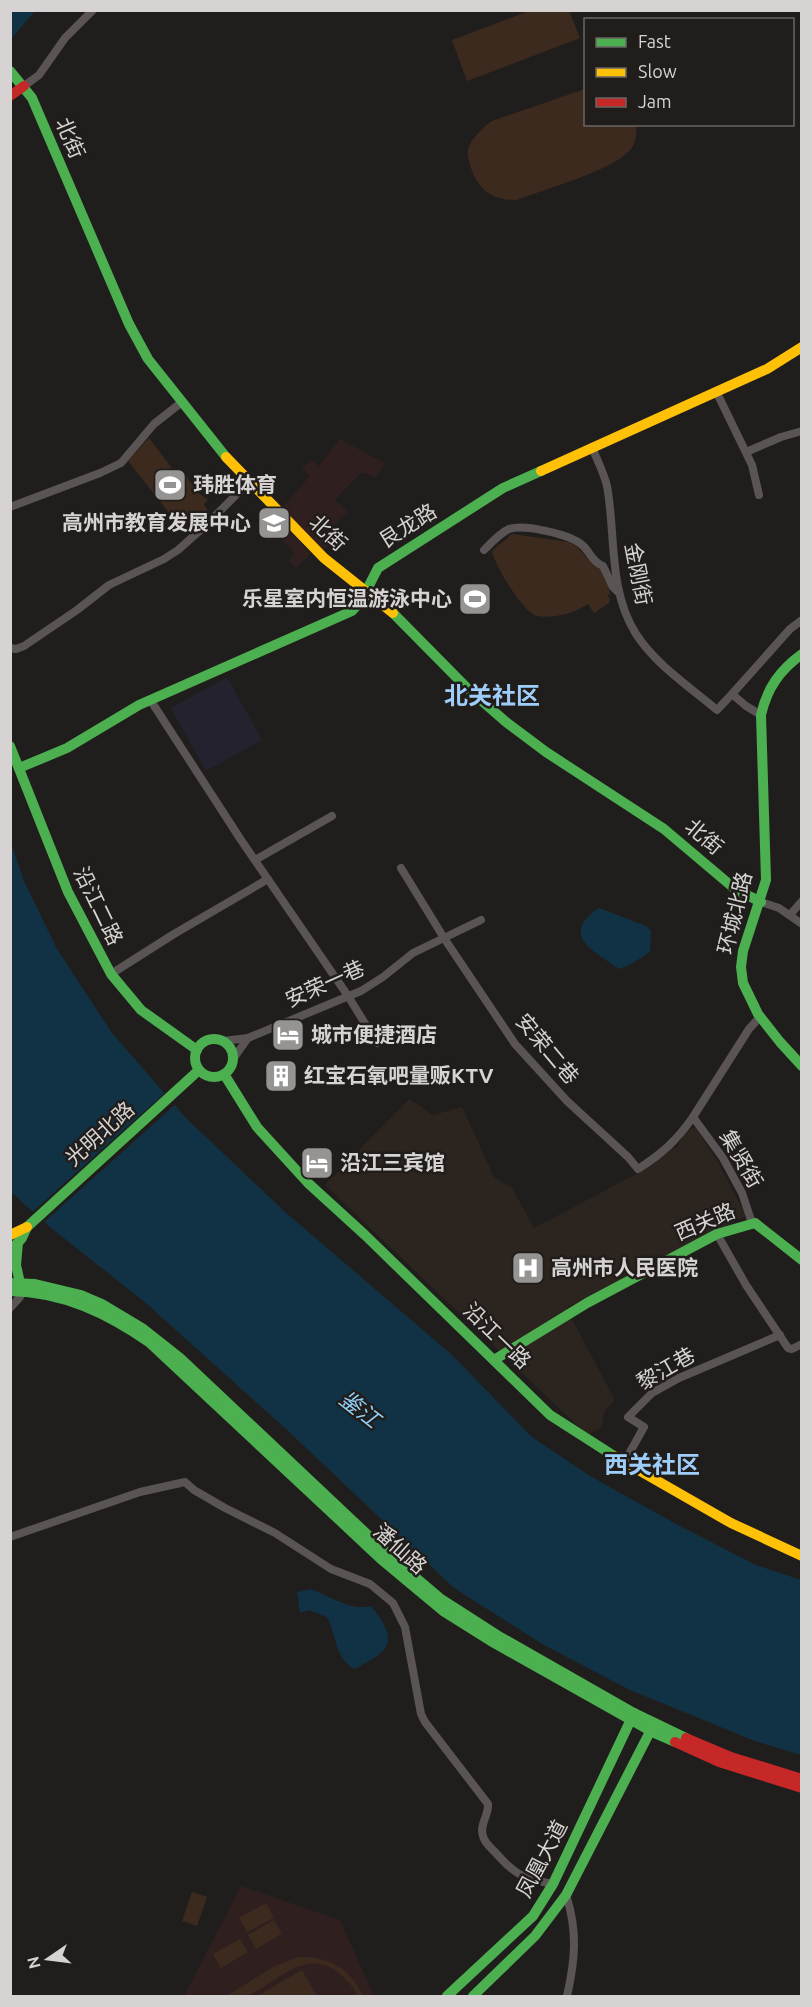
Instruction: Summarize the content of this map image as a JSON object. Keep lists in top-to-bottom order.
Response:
{
  "streets": {
    "street": [
      "北街",
      "艮龙路",
      "金刚街",
      "沿江二路",
      "环城北路",
      "安荣一巷",
      "安荣二巷",
      "光明北路",
      "集贤街",
      "西关路",
      "沿江一路",
      "黎江巷",
      "潘仙路",
      "凤凰大道"
    ]
  },
  "crossings": [
    ["北街", "艮龙路"],
    ["北街", "环城北路"],
    ["艮龙路", "金刚街"],
    ["艮龙路", "沿江二路"],
    ["沿江二路", "安荣一巷"],
    ["沿江二路", "光明北路"],
    ["沿江二路", "沿江一路"],
    ["环城北路", "集贤街"],
    ["安荣一巷", "安荣二巷"],
    ["安荣一巷", "光明北路"],
    ["安荣一巷", "沿江一路"],
    ["安荣二巷", "集贤街"],
    ["光明北路", "沿江一路"],
    ["集贤街", "西关路"],
    ["西关路", "沿江一路"],
    ["沿江一路", "黎江巷"],
    ["潘仙路", "凤凰大道"]
  ],
  "districts": ["北关社区", "西关社区"],
  "water": ["鉴江"],
  "places": {
    "sports": ["玮胜体育", "乐星室内恒温游泳中心"],
    "school or university": ["高州市教育发展中心"],
    "hotel": ["城市便捷酒店", "沿江三宾馆"],
    "building": ["红宝石氧吧量贩KTV"],
    "hospital": ["高州市人民医院"]
  },
  "legend": ["Fast", "Slow", "Jam"],
  "north": "left"
}
